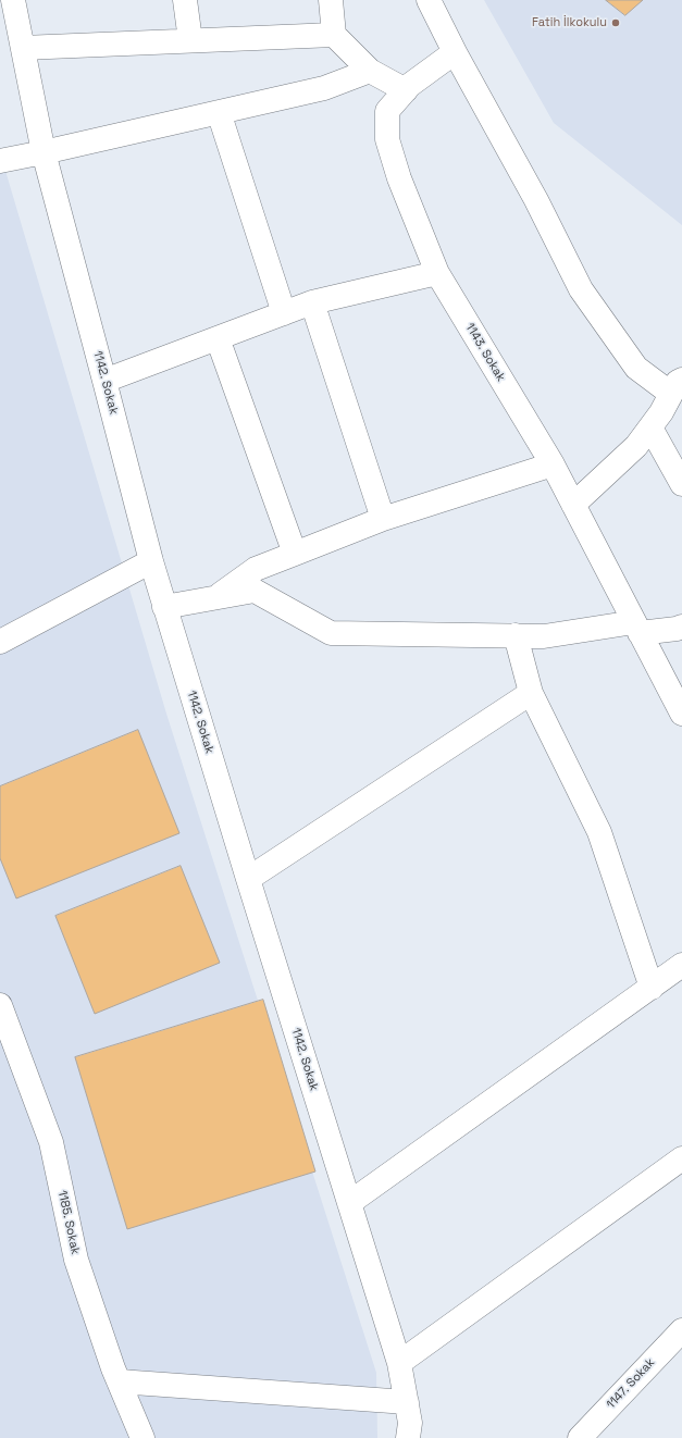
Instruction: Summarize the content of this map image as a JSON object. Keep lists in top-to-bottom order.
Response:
{
  "streets": {
    "street": [
      "1143. Sokak",
      "1142. Sokak",
      "1185. Sokak",
      "1147. Sokak"
    ]
  },
  "places": ["Fatih İlkokulu"]
}
